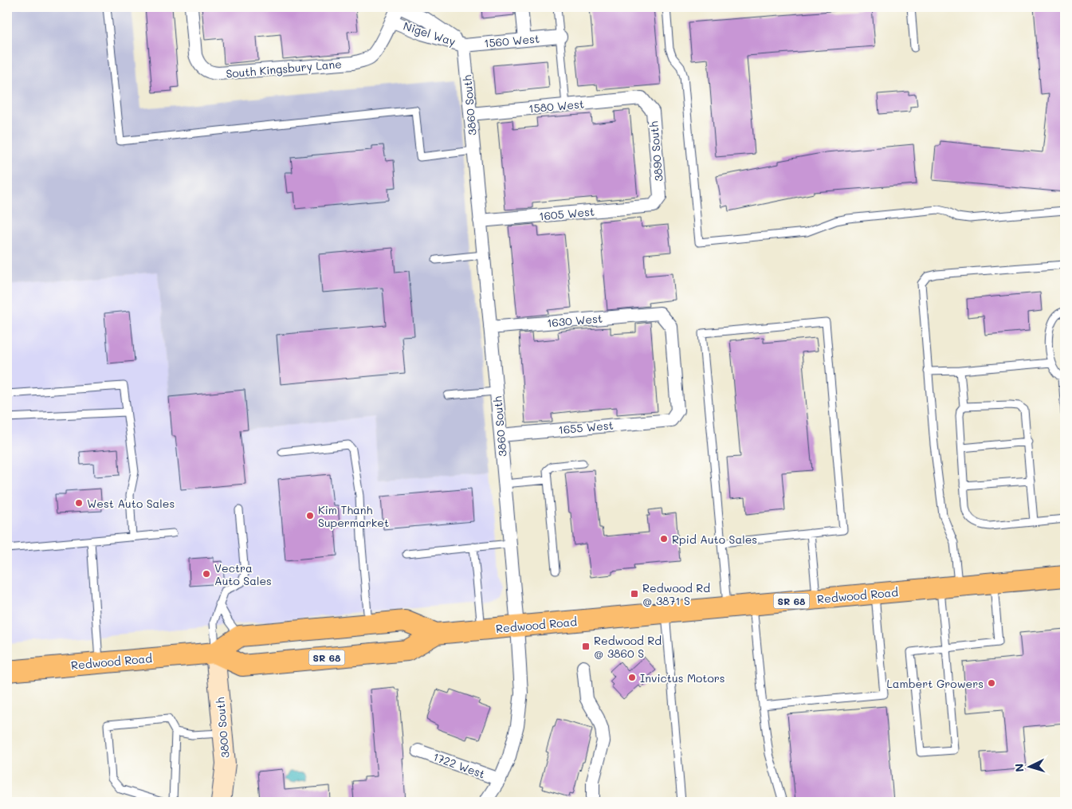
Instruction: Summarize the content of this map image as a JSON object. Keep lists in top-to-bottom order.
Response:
{
  "streets": {
    "main road": ["Redwood Road", "SR 68"],
    "street": [
      "Nigel Way",
      "1560 West",
      "South Kingsbury Lane",
      "3860 South",
      "1580 West",
      "3890 South",
      "1605 West",
      "1630 West",
      "1655 West",
      "3800 South",
      "1722 West"
    ]
  },
  "crossings": [
    ["Nigel Way", "1560 West"],
    ["Nigel Way", "South Kingsbury Lane"],
    ["Nigel Way", "3860 South"],
    ["1560 West", "3860 South"],
    ["3860 South", "1580 West"],
    ["3860 South", "1605 West"],
    ["3860 South", "1630 West"],
    ["3860 South", "1655 West"],
    ["3860 South", "Redwood Road"],
    ["3860 South", "1722 West"],
    ["1580 West", "3890 South"],
    ["3890 South", "1605 West"],
    ["1630 West", "1655 West"],
    ["Redwood Road", "3800 South"]
  ],
  "places": {
    "other": [
      "West Auto Sales",
      "Kim Thanh Supermarket",
      "Rpid Auto Sales",
      "Vectra Auto Sales",
      "Invictus Motors",
      "Lambert Growers"
    ],
    "transit": ["Redwood Rd @ 3871 S", "Redwood Rd @ 3860 S"]
  },
  "north": "left"
}
